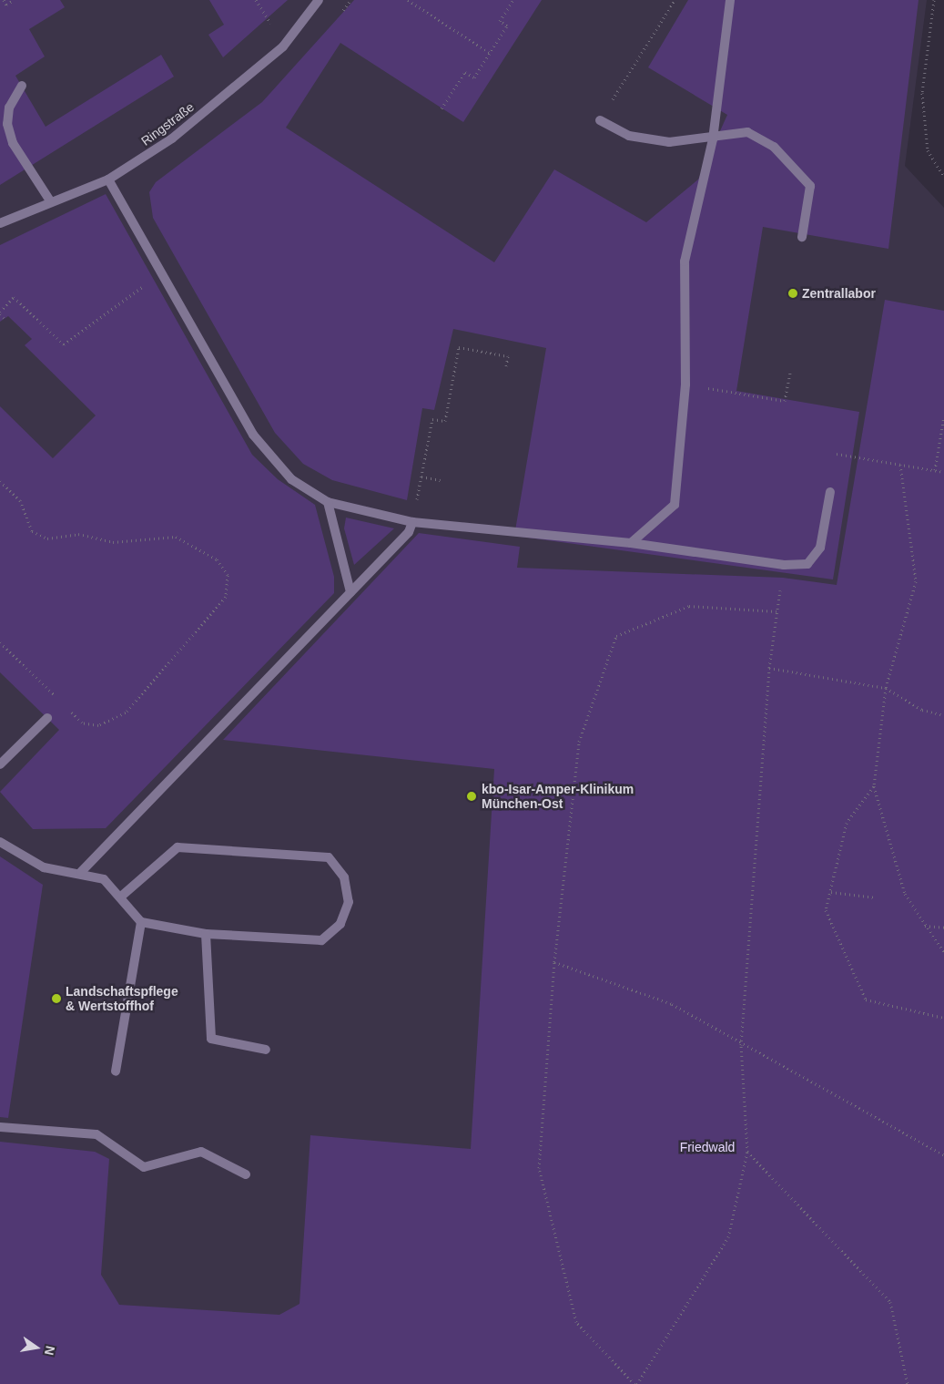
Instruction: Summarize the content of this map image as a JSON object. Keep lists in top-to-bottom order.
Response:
{
  "streets": {
    "lane": ["Ringstraße"]
  },
  "parks": ["Friedwald"],
  "places": ["Zentrallabor", "kbo-Isar-Amper-Klinikum München-Ost", "Landschaftspflege & Wertstoffhof"],
  "north": "right"
}
